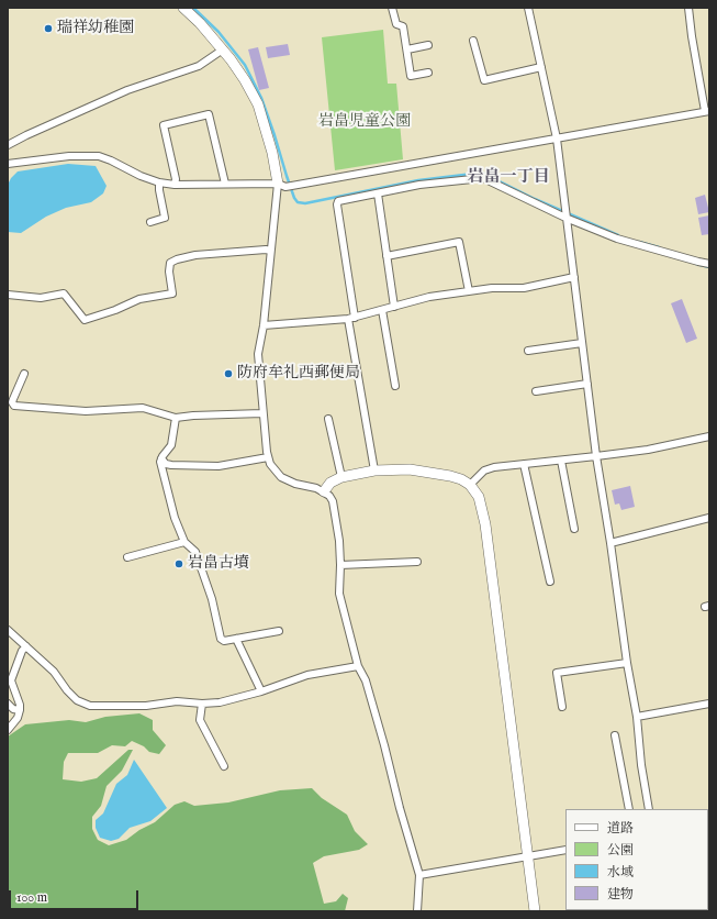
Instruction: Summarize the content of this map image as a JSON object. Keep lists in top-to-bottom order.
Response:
{
  "districts": ["岩畠一丁目"],
  "parks": ["岩畠児童公園"],
  "places": ["瑞祥幼稚園", "防府牟礼西郵便局", "岩畠古墳"],
  "legend": [
    "道路",
    "公園",
    "水域",
    "建物"
  ],
  "scale_bar": "100 m"
}
